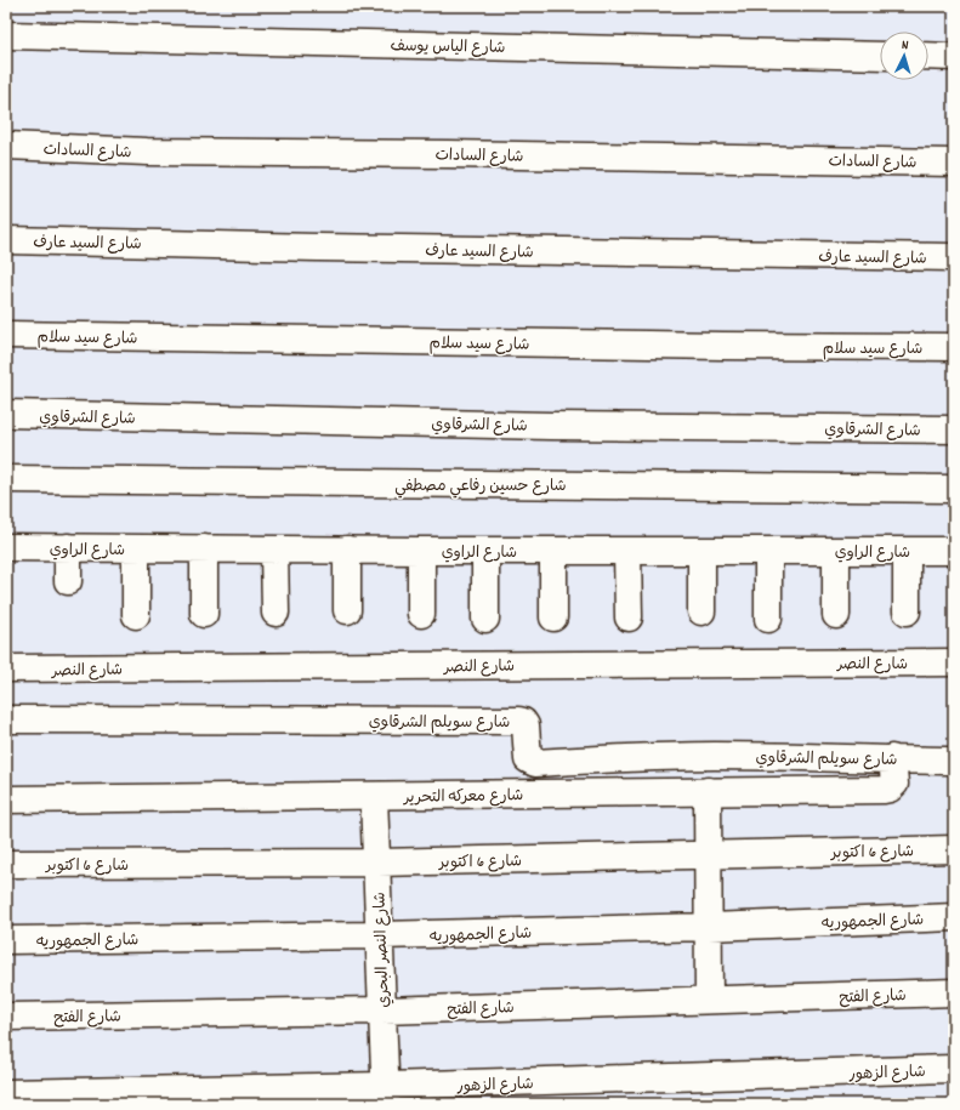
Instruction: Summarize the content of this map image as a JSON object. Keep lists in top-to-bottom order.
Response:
{
  "streets": {
    "street": [
      "شارع الياس يوسف",
      "شارع السادات",
      "شارع السيد عارف",
      "شارع سيد سلام",
      "شارع الشرقاوي",
      "شارع حسين رفاعي مصطفي",
      "شارع الراوي",
      "شارع النصر",
      "شارع سويلم الشرقاوي",
      "شارع معركه التحرير",
      "شارع 6 اكتوبر",
      "شارع الجمهوريه",
      "شارع النصر البحري",
      "شارع الفتح",
      "شارع الزهور"
    ]
  },
  "crossings": [
    ["شارع سويلم الشرقاوي", "شارع معركه التحرير"],
    ["شارع معركه التحرير", "شارع النصر البحري"],
    ["شارع 6 اكتوبر", "شارع النصر البحري"],
    ["شارع الجمهوريه", "شارع النصر البحري"],
    ["شارع النصر البحري", "شارع الفتح"],
    ["شارع النصر البحري", "شارع الزهور"]
  ],
  "north": "top"
}
